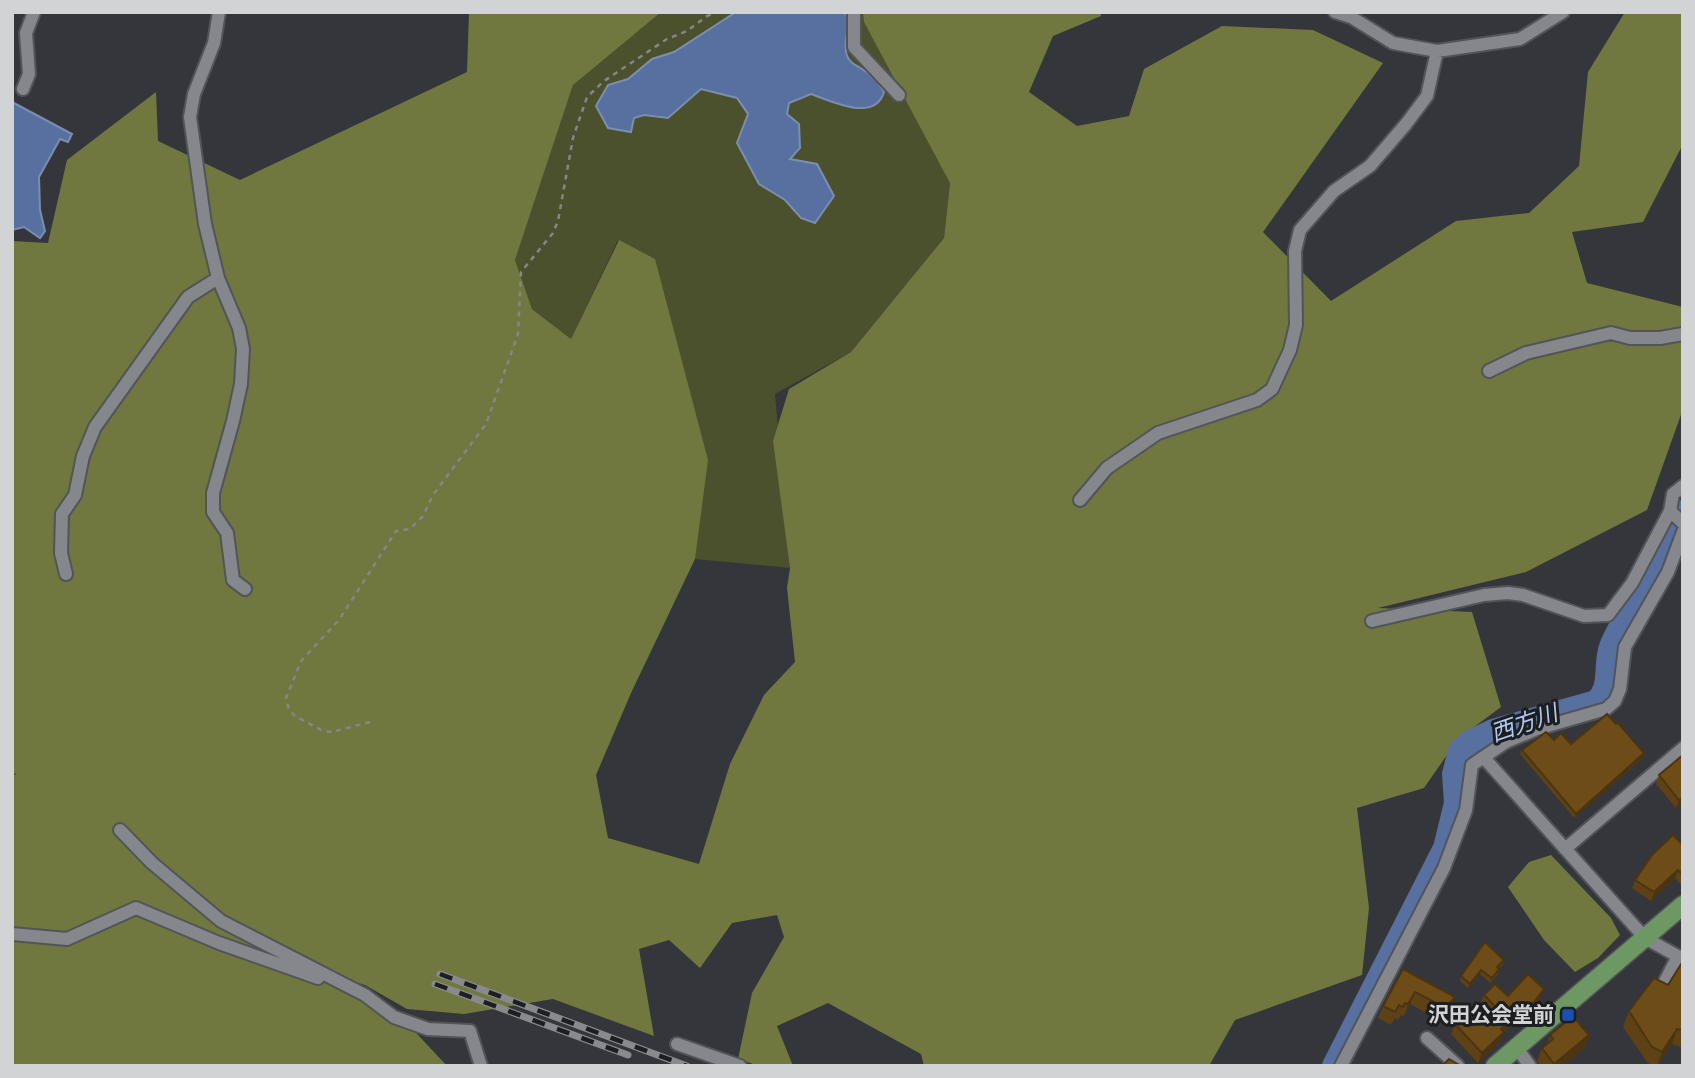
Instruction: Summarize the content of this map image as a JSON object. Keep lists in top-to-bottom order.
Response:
{
  "water": ["西方川"],
  "places": {
    "transit": ["沢田公会堂前"]
  }
}
